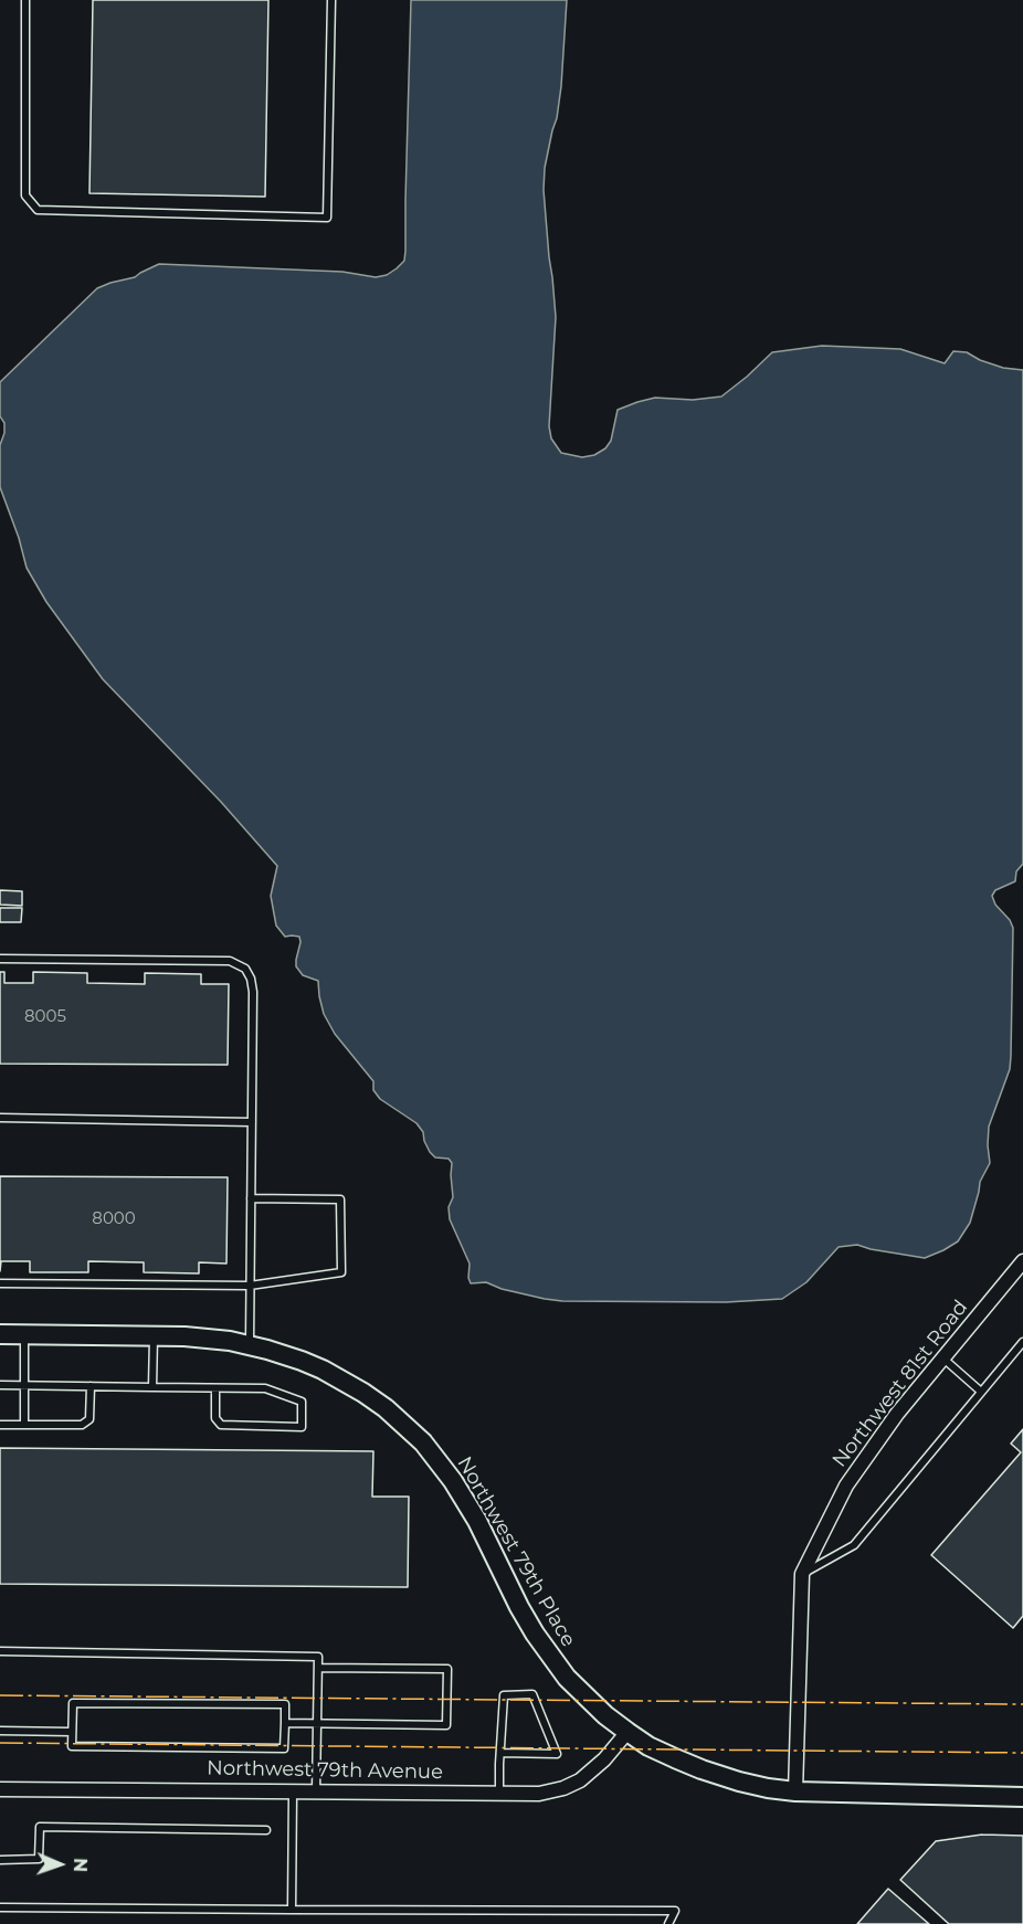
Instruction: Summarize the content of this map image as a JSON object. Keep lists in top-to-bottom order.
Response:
{
  "streets": {
    "main road": ["Northwest 79th Place"],
    "street": ["Northwest 81st Road", "Northwest 79th Avenue"]
  },
  "crossings": [
    ["Northwest 79th Place", "Northwest 79th Avenue"]
  ],
  "house_numbers": ["8005", "8000"],
  "north": "right"
}
